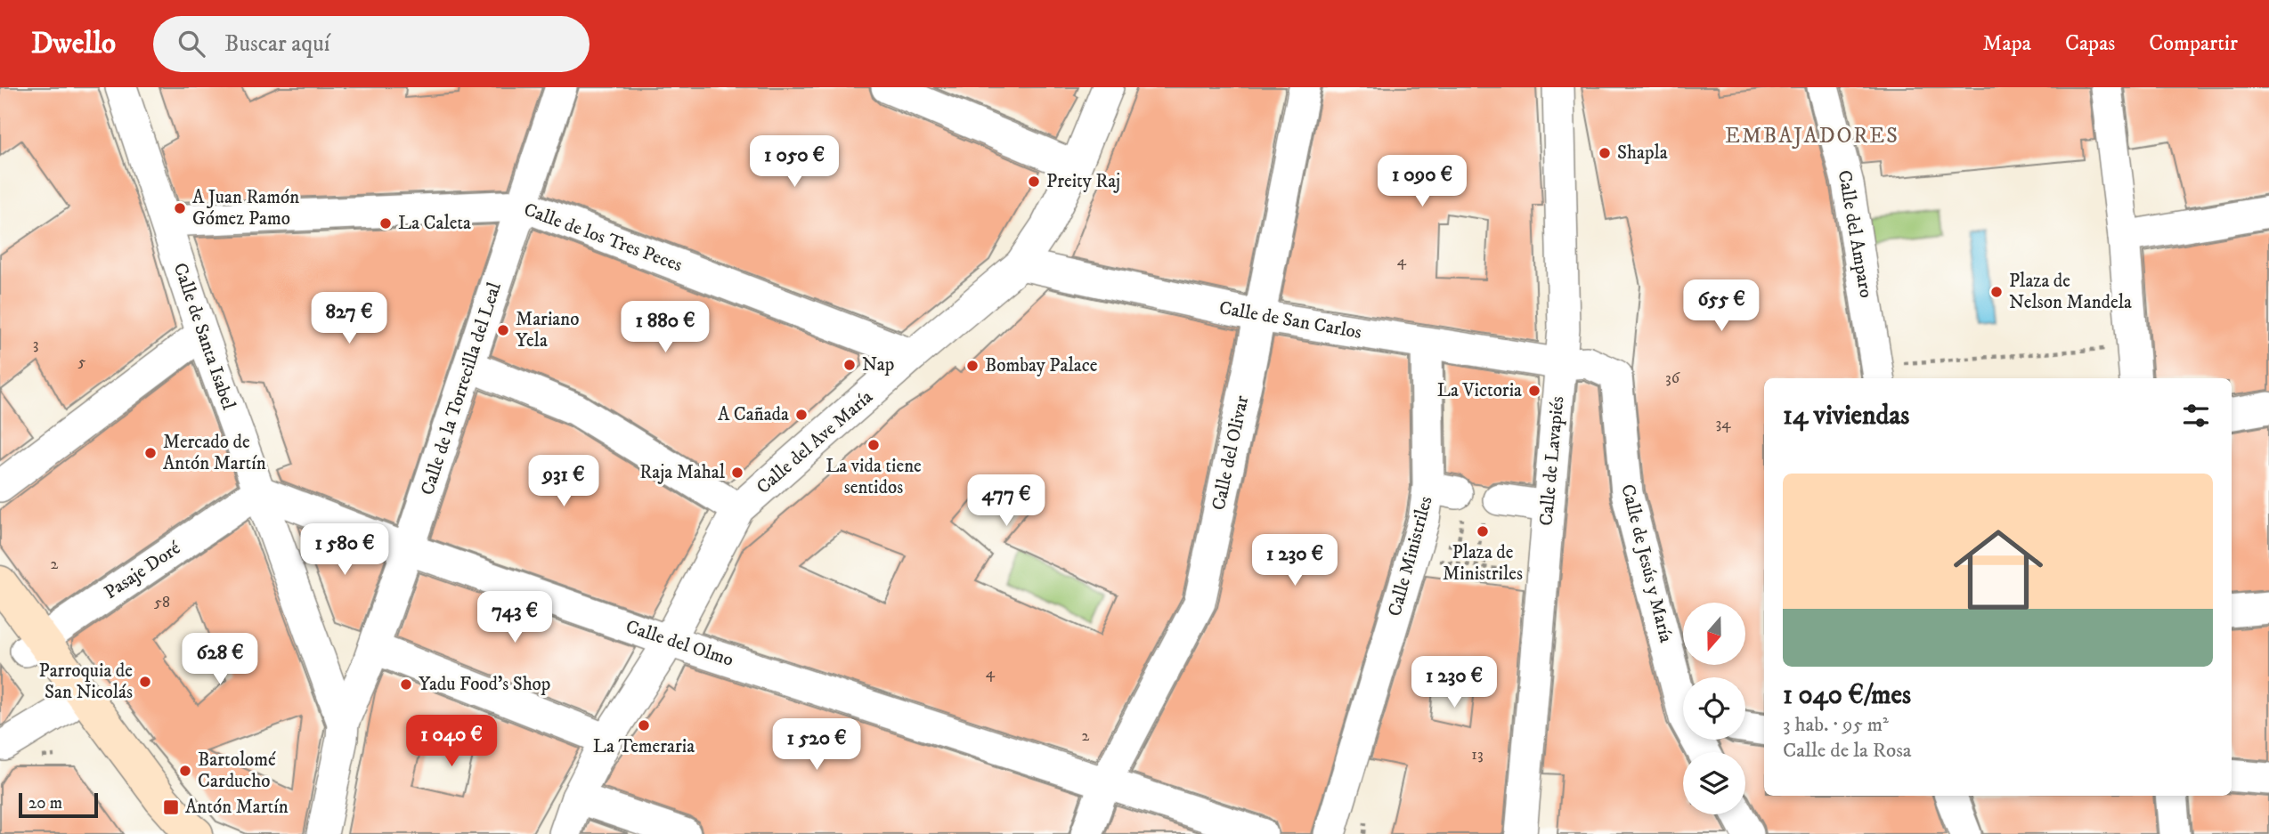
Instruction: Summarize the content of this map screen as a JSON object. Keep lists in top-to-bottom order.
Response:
{
  "streets": {
    "street": [
      "Calle del Amparo",
      "Calle de los Tres Peces",
      "Calle de San Carlos",
      "Calle de Santa Isabel",
      "Calle de la Torrecilla del Leal",
      "Calle del Ave María",
      "Calle del Olivar",
      "Calle de Lavapiés",
      "Calle Ministriles",
      "Calle de Jesús y María",
      "Pasaje Doré",
      "Calle del Olmo"
    ]
  },
  "crossings": [
    ["Calle de los Tres Peces", "Calle de Santa Isabel"],
    ["Calle de los Tres Peces", "Calle de la Torrecilla del Leal"],
    ["Calle de los Tres Peces", "Calle del Ave María"],
    ["Calle de San Carlos", "Calle del Ave María"],
    ["Calle de San Carlos", "Calle del Olivar"],
    ["Calle de San Carlos", "Calle de Lavapiés"],
    ["Calle de San Carlos", "Calle Ministriles"],
    ["Calle de San Carlos", "Calle de Jesús y María"],
    ["Calle de Santa Isabel", "Calle de la Torrecilla del Leal"],
    ["Calle de Santa Isabel", "Pasaje Doré"],
    ["Calle de Santa Isabel", "Calle del Olmo"],
    ["Calle de la Torrecilla del Leal", "Calle del Olmo"],
    ["Calle del Ave María", "Calle del Olmo"],
    ["Calle del Olivar", "Calle del Olmo"],
    ["Calle de Lavapiés", "Calle de Jesús y María"],
    ["Pasaje Doré", "Calle del Olmo"]
  ],
  "districts": ["EMBAJADORES"],
  "places": {
    "other": [
      "Shapla",
      "Preity Raj",
      "A Juan Ramón Gómez Pamo",
      "La Caleta",
      "Plaza de Nelson Mandela",
      "Mariano Yela",
      "Nap",
      "Bombay Palace",
      "La Victoria",
      "A Cañada",
      "La vida tiene sentidos",
      "Mercado de Antón Martín",
      "Raja Mahal",
      "Plaza de Ministriles",
      "Parroquia de San Nicolás",
      "Yadu Food's Shop",
      "La Temeraria",
      "Bartolomé Carducho"
    ],
    "transit": ["Antón Martín"]
  },
  "house_numbers": [
    "4",
    "3",
    "5",
    "36",
    "34",
    "2",
    "58",
    "4",
    "2",
    "13"
  ],
  "scale_bar": "20 m",
  "north": "bottom",
  "page": {
    "header": "Dwello",
    "search": "Buscar aquí",
    "nav": ["Mapa", "Capas", "Compartir"],
    "price": [
      "1 050 €",
      "1 090 €",
      "655 €",
      "827 €",
      "1 880 €",
      "931 €",
      "477 €",
      "1 580 €",
      "1 230 €",
      "743 €",
      "628 €",
      "1 230 €",
      "1 040 €",
      "1 520 €"
    ],
    "heading": "14 viviendas",
    "list": [
      {
        "name": "1 040 €/mes",
        "note": "3 hab. · 95 m² · Calle de la Rosa"
      }
    ],
    "scale": "20 m"
  }
}
